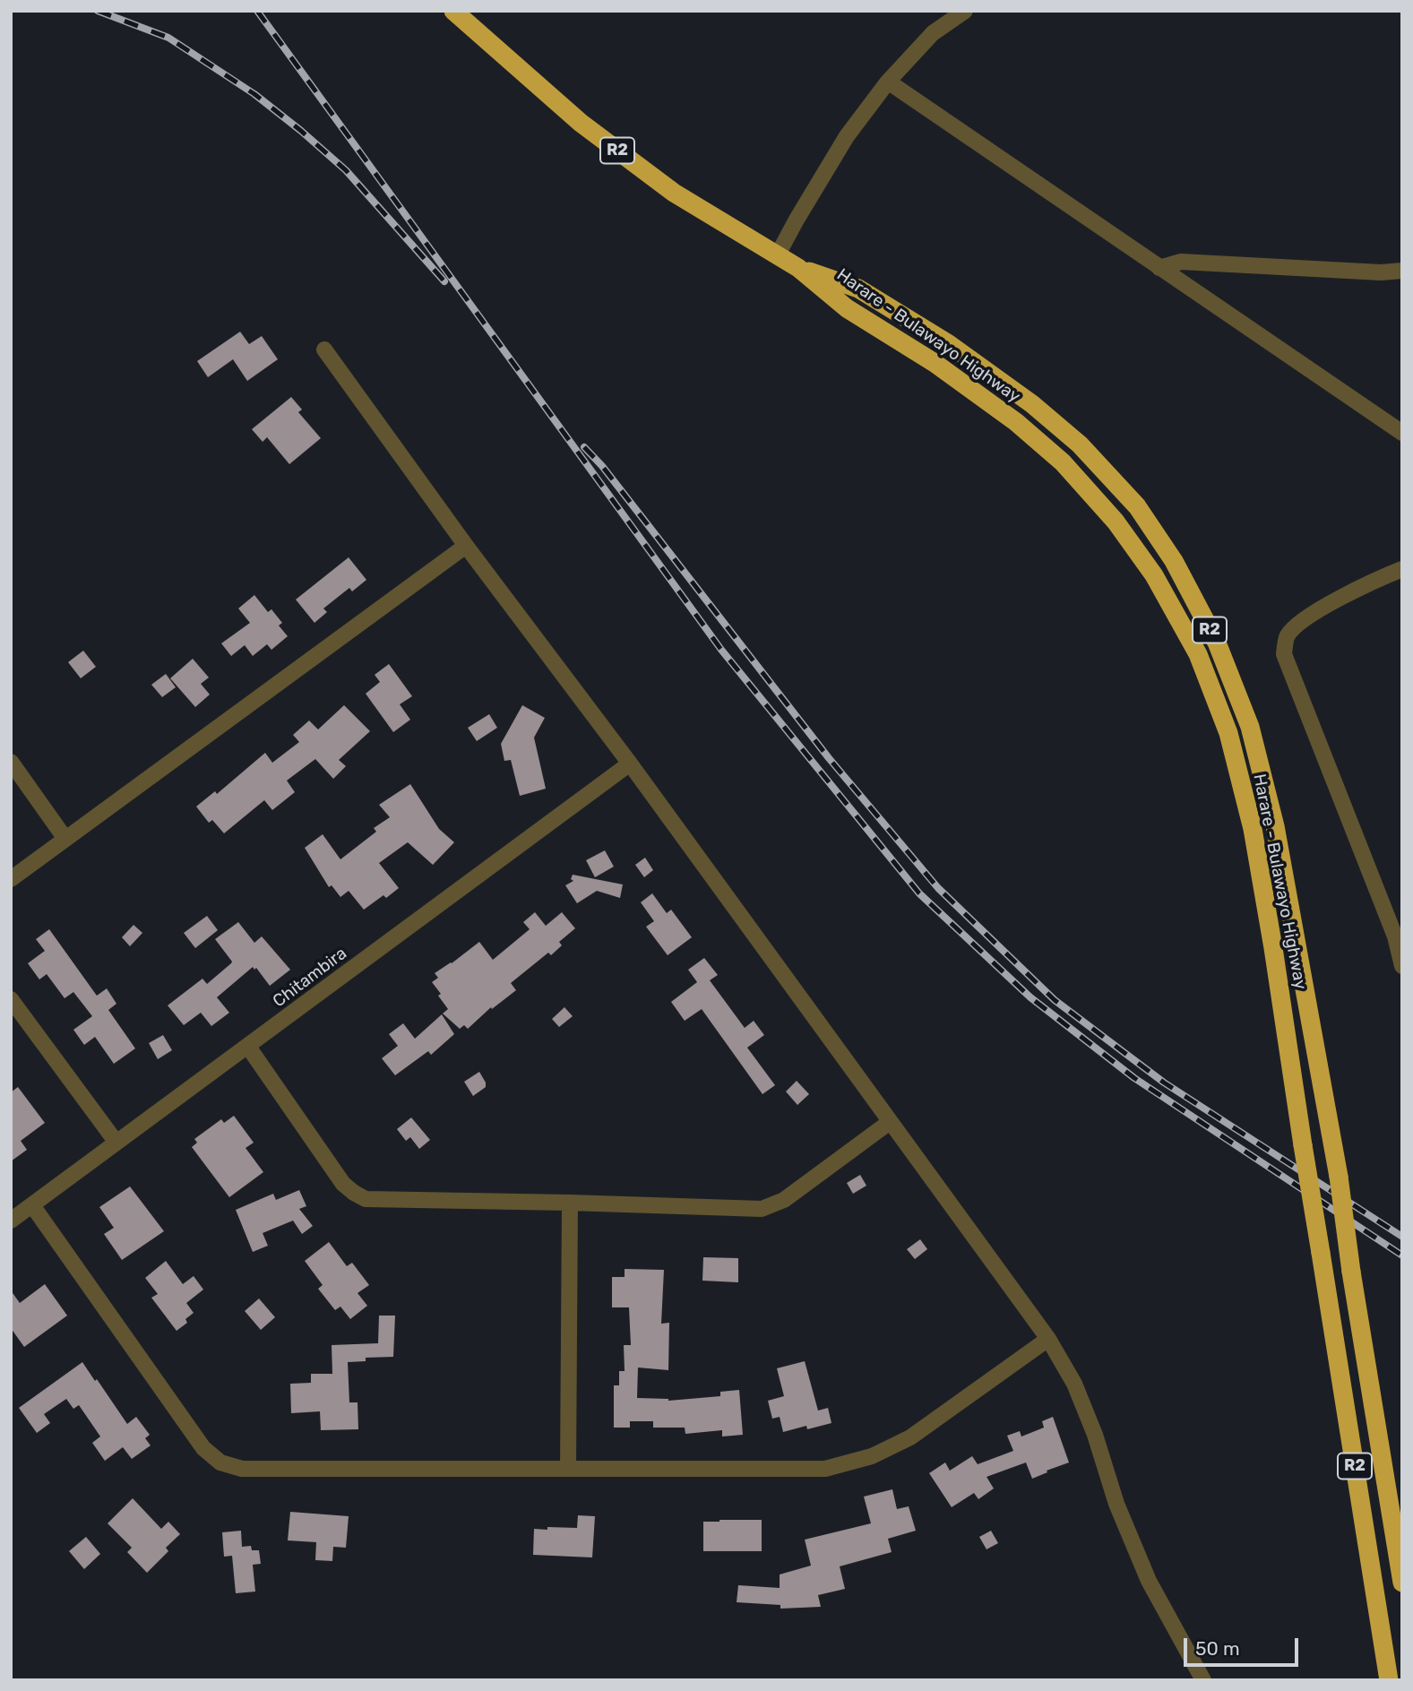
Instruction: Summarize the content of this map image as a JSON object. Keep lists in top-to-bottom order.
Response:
{
  "streets": {
    "highway": ["R2", "Harare - Bulawayo Highway"],
    "street": ["Chitambira"]
  },
  "scale_bar": "50 m"
}
